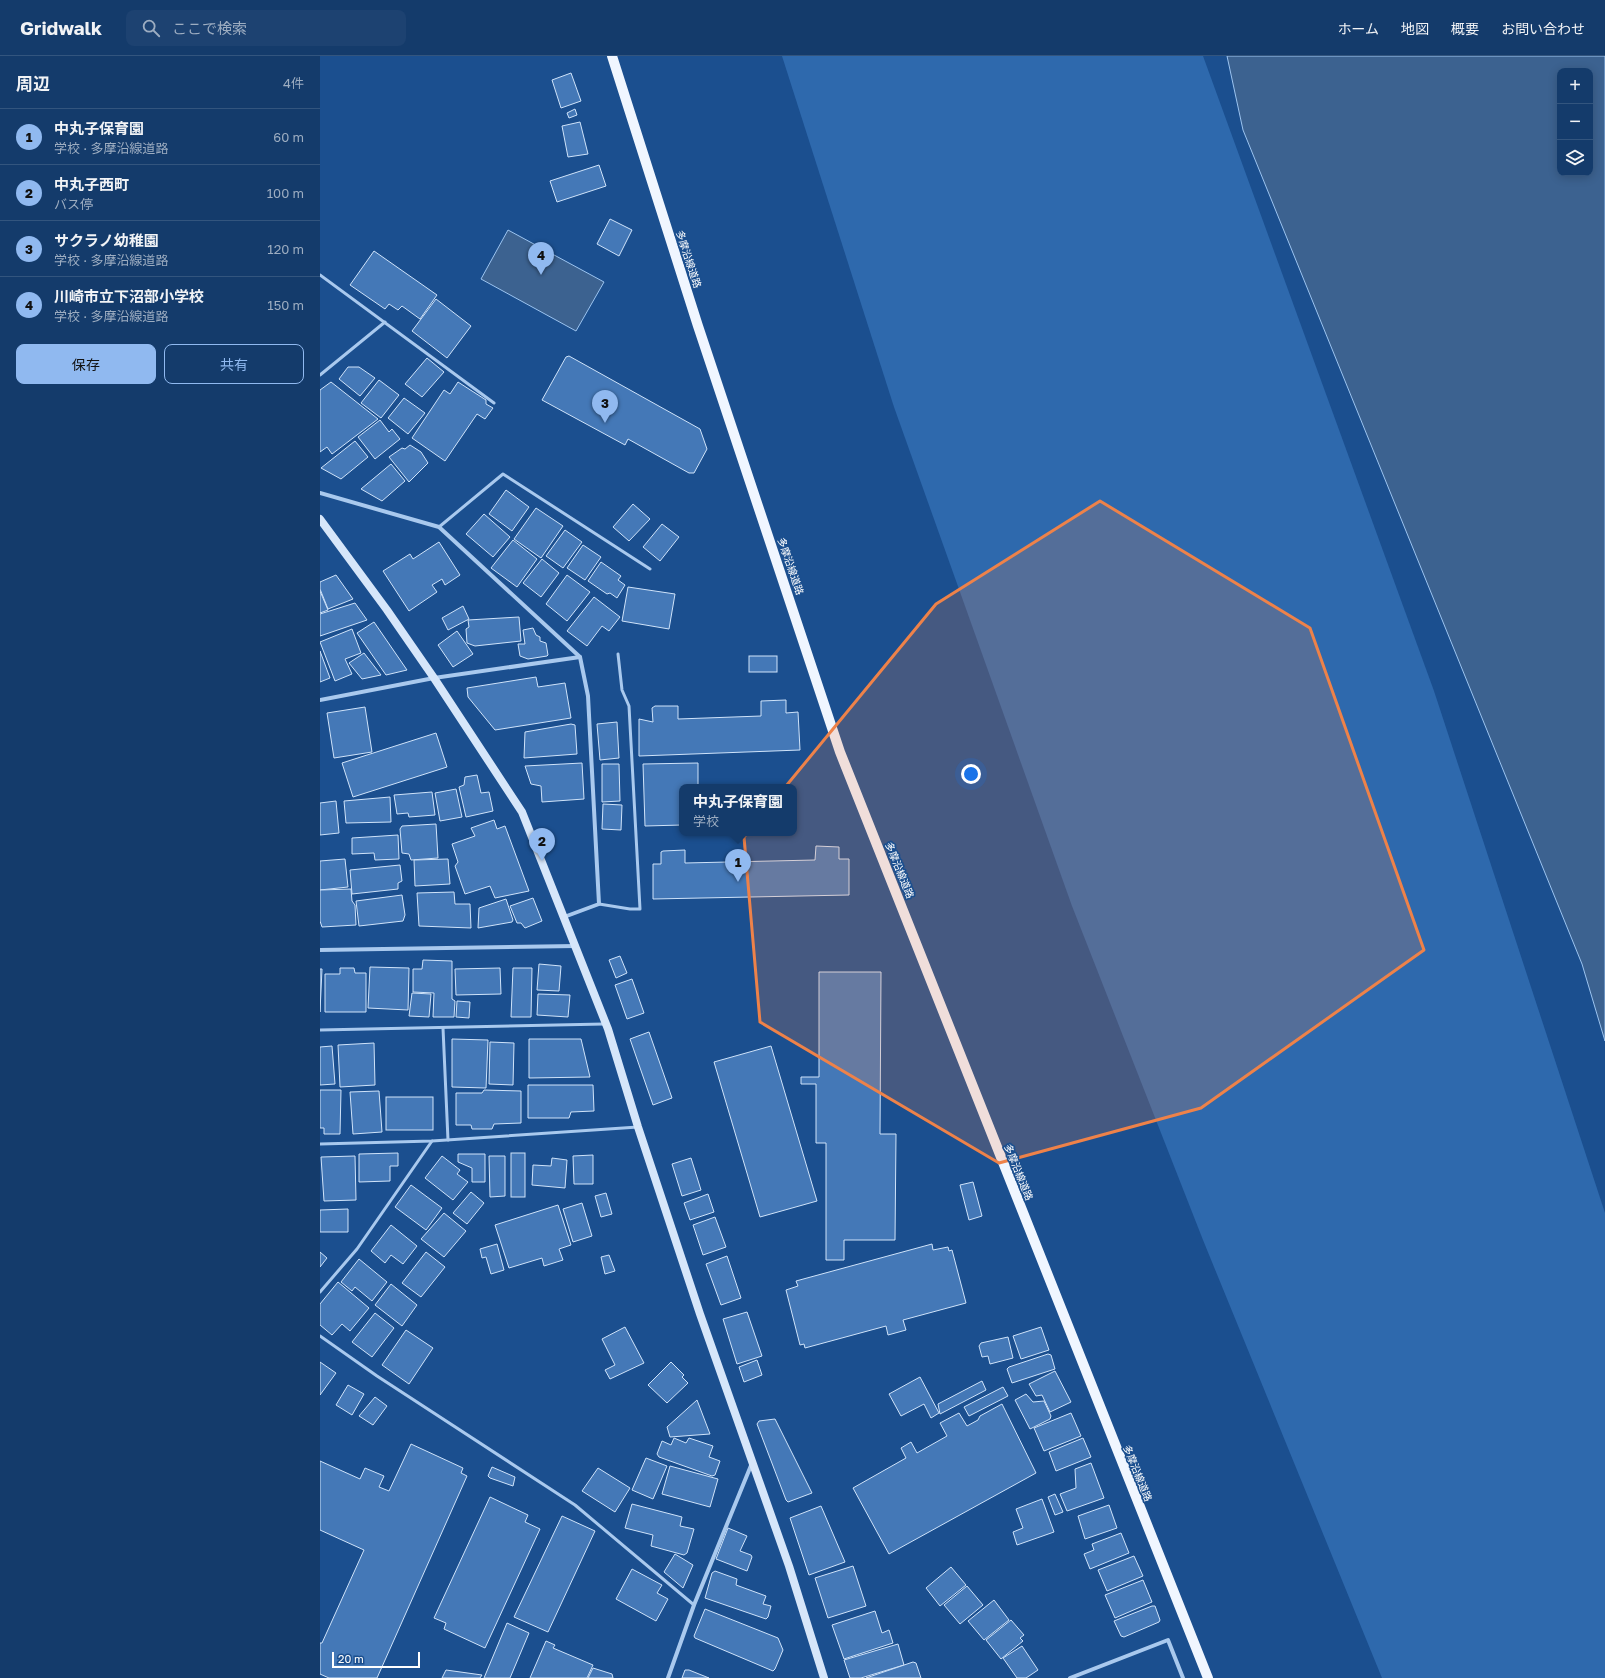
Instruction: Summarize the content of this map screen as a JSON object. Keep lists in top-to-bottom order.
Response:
{
  "streets": {
    "main road": ["多摩沿線道路"]
  },
  "scale_bar": "20 m",
  "page": {
    "header": "Gridwalk",
    "search": "ここで検索",
    "nav": [
      "ホーム",
      "地図",
      "概要",
      "お問い合わせ"
    ],
    "heading": ["周辺", "4件"],
    "map_buttons": ["+", "−"],
    "list": [
      {
        "mark": "1",
        "name": "中丸子保育園",
        "note": "学校 · 多摩沿線道路",
        "value": "60 m"
      },
      {
        "mark": "2",
        "name": "中丸子西町",
        "note": "バス停",
        "value": "100 m"
      },
      {
        "mark": "3",
        "name": "サクラノ幼稚園",
        "note": "学校 · 多摩沿線道路",
        "value": "120 m"
      },
      {
        "mark": "4",
        "name": "川崎市立下沼部小学校",
        "note": "学校 · 多摩沿線道路",
        "value": "150 m"
      }
    ],
    "pins": [
      "4",
      "3",
      "2",
      "1"
    ],
    "buttons": ["保存", "共有"],
    "popup": ["中丸子保育園", "学校"],
    "scale": "20 m"
  }
}
